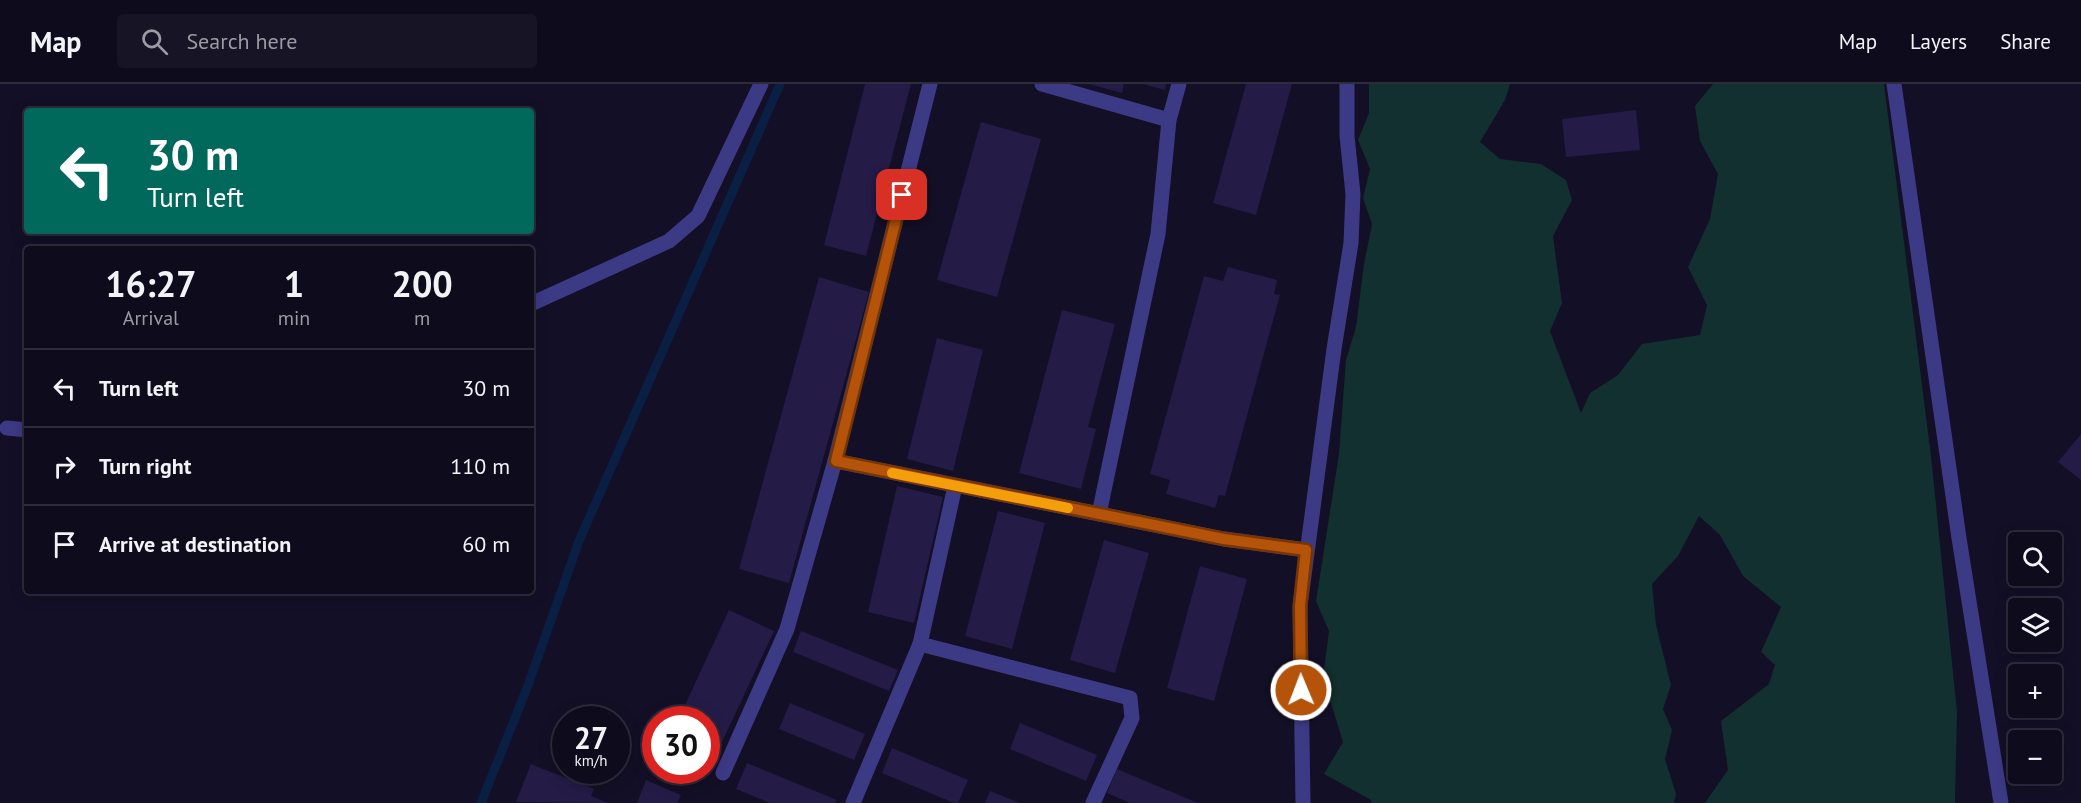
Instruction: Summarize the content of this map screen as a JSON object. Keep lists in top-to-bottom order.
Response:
{
  "page": {
    "header": "Map",
    "search": "Search here",
    "nav": ["Map", "Layers", "Share"],
    "turn": ["30 m", "Turn left"],
    "eta": [
      "16:27",
      "Arrival",
      "1",
      "min",
      "200",
      "m"
    ],
    "list": [
      {
        "name": "Turn left",
        "value": "30 m"
      },
      {
        "name": "Turn right",
        "value": "110 m"
      },
      {
        "name": "Arrive at destination",
        "value": "60 m"
      }
    ],
    "map_buttons": ["+", "−"],
    "speed": "27 km/h",
    "limit": "30"
  }
}
